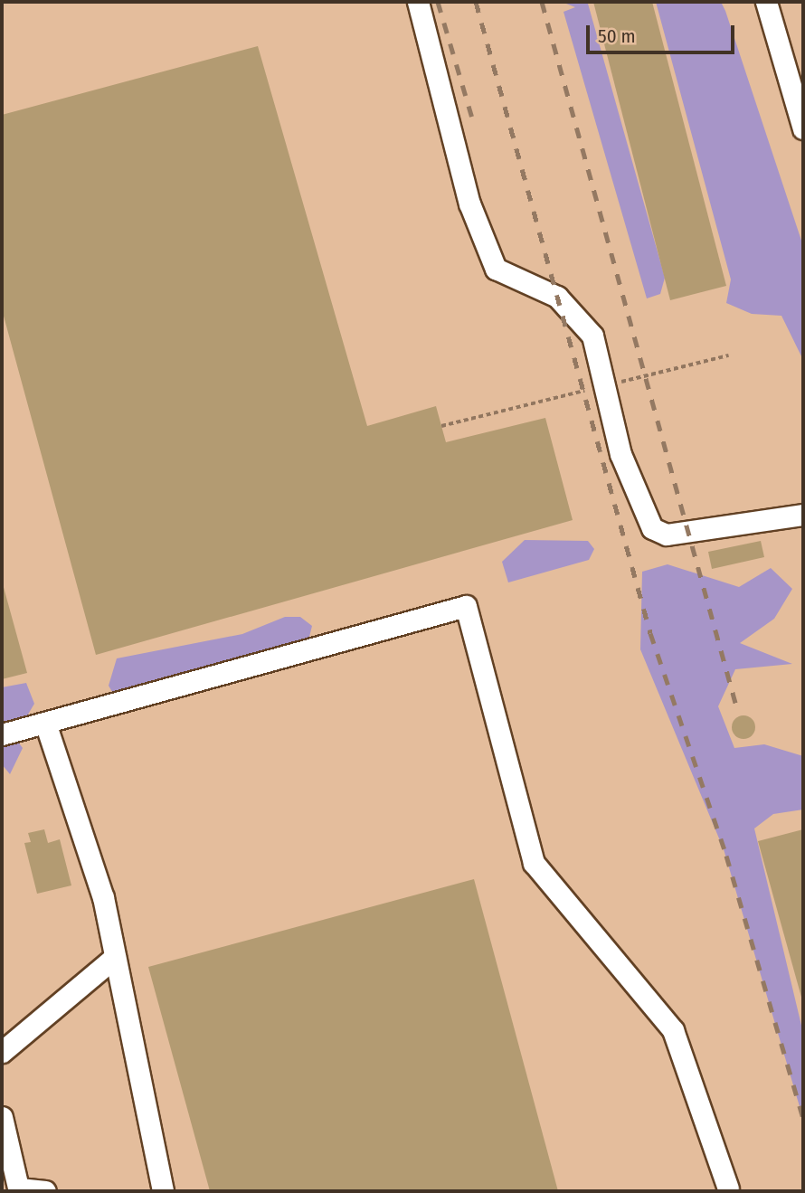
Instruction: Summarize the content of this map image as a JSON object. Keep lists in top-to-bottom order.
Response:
{
  "scale_bar": "50 m"
}
